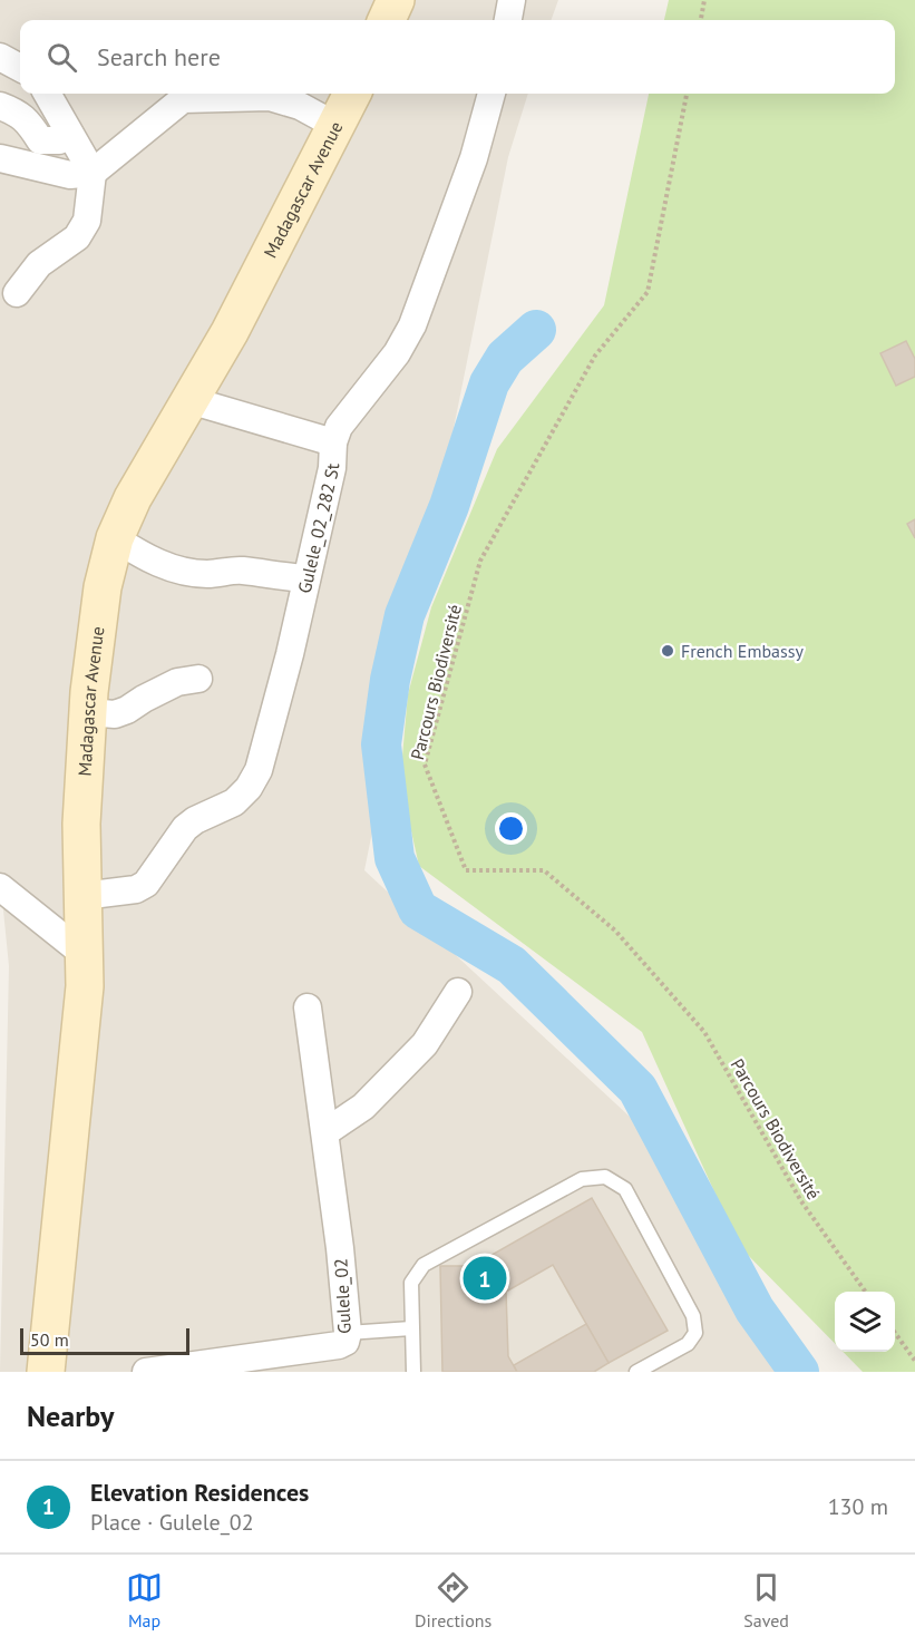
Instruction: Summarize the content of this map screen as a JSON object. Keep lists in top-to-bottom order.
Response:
{
  "streets": {
    "main road": ["Madagascar Avenue"],
    "street": ["Gulele_02_282 St", "Gulele_02"],
    "path": ["Parcours Biodiversité"]
  },
  "crossings": [
    ["Madagascar Avenue", "Gulele_02_282 St"]
  ],
  "places": ["French Embassy"],
  "scale_bar": "50 m",
  "page": {
    "search": "Search here",
    "pins": "1",
    "scale": "50 m",
    "heading": "Nearby",
    "list": [
      {
        "mark": "1",
        "name": "Elevation Residences",
        "note": "Place · Gulele_02",
        "value": "130 m"
      }
    ],
    "nav": ["Map", "Directions", "Saved"]
  }
}
